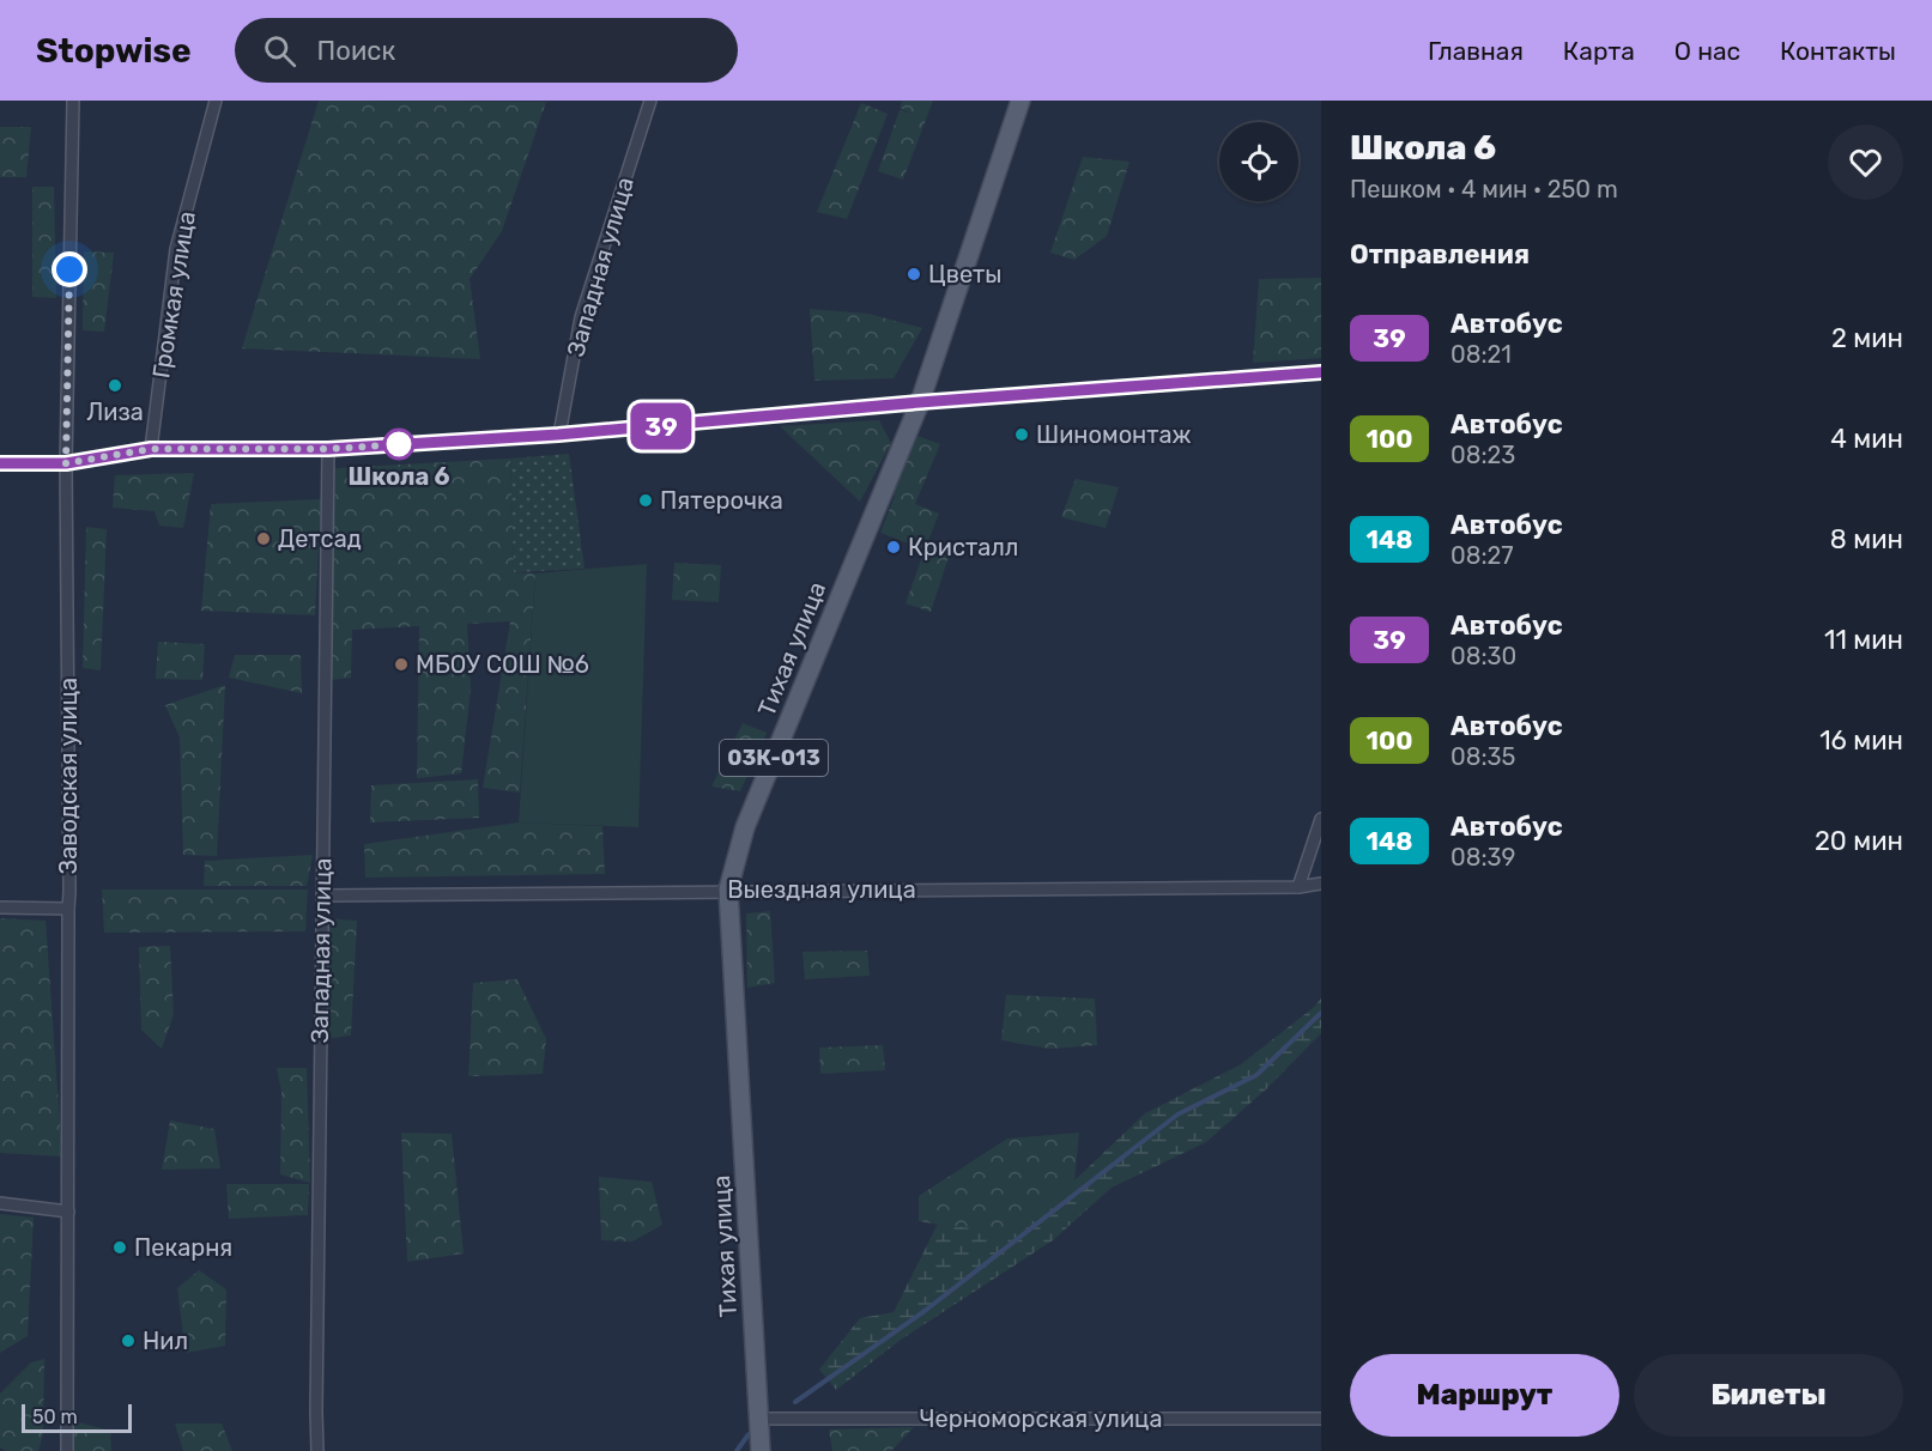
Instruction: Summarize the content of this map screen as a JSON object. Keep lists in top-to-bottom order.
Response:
{
  "streets": {
    "main road": ["Тихая улица", "03К-013"],
    "street": [
      "Западная улица",
      "Громкая улица",
      "Заводская улица",
      "Выездная улица",
      "Черноморская улица"
    ]
  },
  "crossings": [
    ["Западная улица", "Выездная улица"],
    ["Тихая улица", "Выездная улица"],
    ["Тихая улица", "Черноморская улица"]
  ],
  "places": [
    "Цветы",
    "Лиза",
    "Шиномонтаж",
    "Школа 6",
    "Пятерочка",
    "Детсад",
    "Кристалл",
    "МБОУ СОШ №6",
    "Пекарня",
    "Нил"
  ],
  "lines": ["bus line 39"],
  "scale_bar": "50 m",
  "page": {
    "header": "Stopwise",
    "search": "Поиск",
    "nav": [
      "Главная",
      "Карта",
      "О нас",
      "Контакты"
    ],
    "on_map": "39",
    "heading": [
      ["Школа 6", "Пешком · 4 мин · 250 m"],
      "Отправления"
    ],
    "list": [
      {
        "mark": "39",
        "name": "Автобус",
        "note": "08:21",
        "value": "2 мин"
      },
      {
        "mark": "100",
        "name": "Автобус",
        "note": "08:23",
        "value": "4 мин"
      },
      {
        "mark": "148",
        "name": "Автобус",
        "note": "08:27",
        "value": "8 мин"
      },
      {
        "mark": "39",
        "name": "Автобус",
        "note": "08:30",
        "value": "11 мин"
      },
      {
        "mark": "100",
        "name": "Автобус",
        "note": "08:35",
        "value": "16 мин"
      },
      {
        "mark": "148",
        "name": "Автобус",
        "note": "08:39",
        "value": "20 мин"
      }
    ],
    "buttons": ["Маршрут", "Билеты"],
    "scale": "50 m"
  }
}
